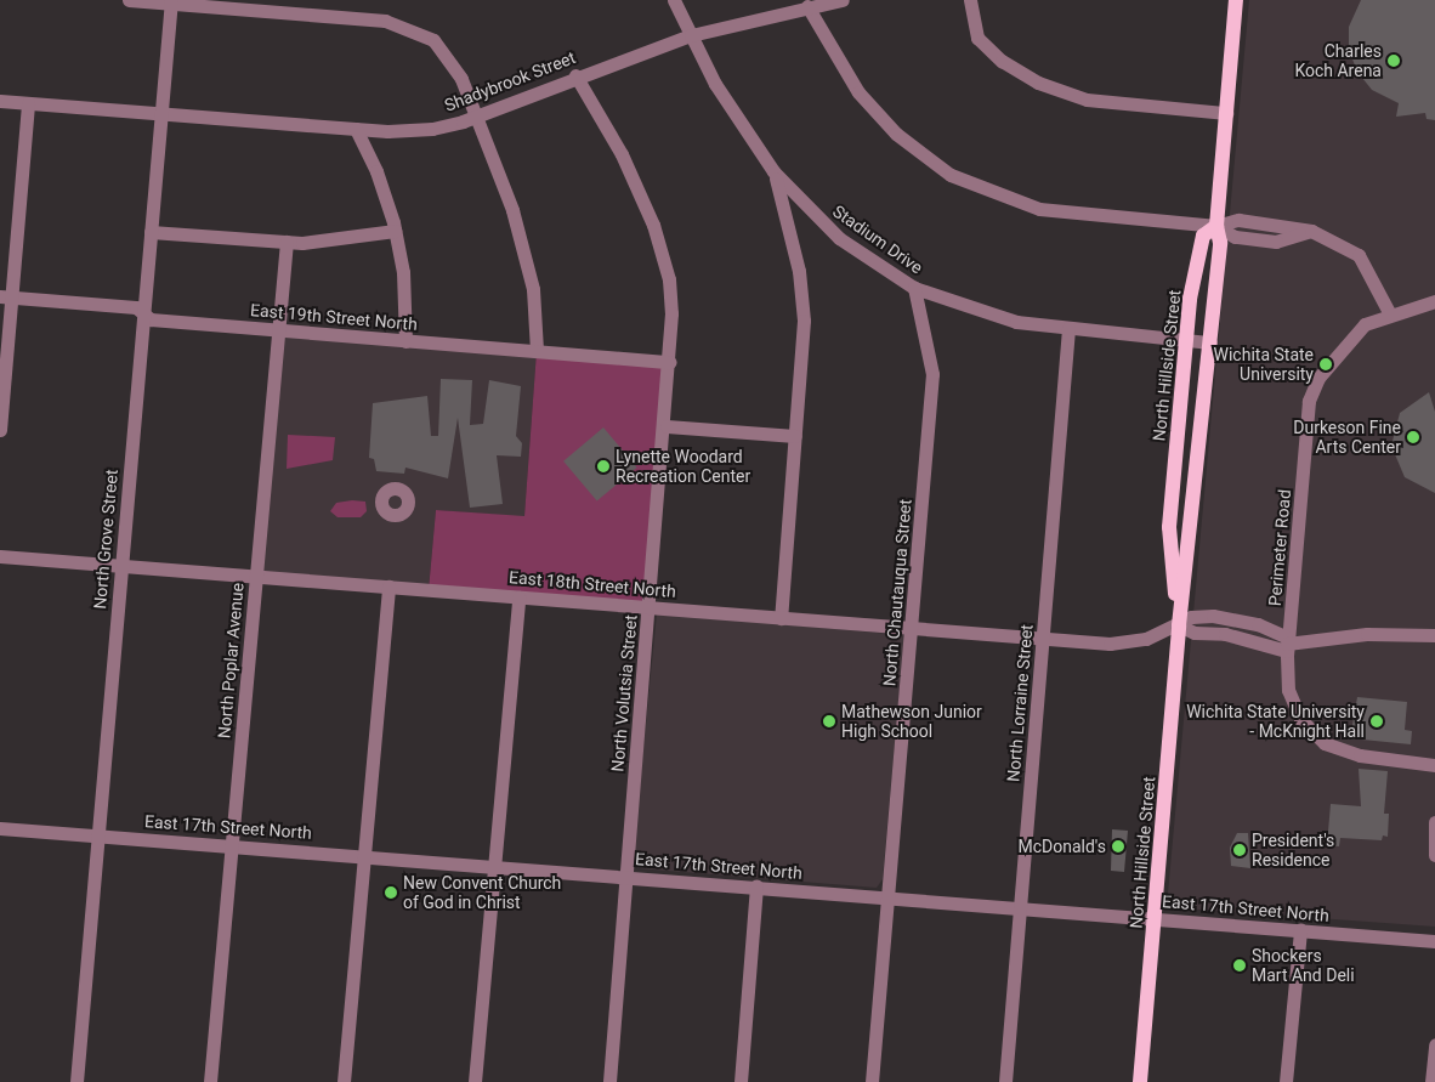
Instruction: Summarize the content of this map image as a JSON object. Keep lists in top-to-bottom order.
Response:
{
  "streets": {
    "main road": ["North Hillside Street"],
    "street": [
      "Shadybrook Street",
      "Stadium Drive",
      "East 19th Street North",
      "North Grove Street",
      "Perimeter Road",
      "East 18th Street North",
      "North Chautauqua Street",
      "North Poplar Avenue",
      "North Volutsia Street",
      "North Lorraine Street",
      "East 17th Street North"
    ]
  },
  "crossings": [
    ["Shadybrook Street", "Stadium Drive"],
    ["Shadybrook Street", "North Grove Street"],
    ["Shadybrook Street", "North Volutsia Street"],
    ["Stadium Drive", "North Hillside Street"],
    ["Stadium Drive", "North Chautauqua Street"],
    ["Stadium Drive", "North Lorraine Street"],
    ["East 19th Street North", "North Grove Street"],
    ["East 19th Street North", "North Poplar Avenue"],
    ["East 19th Street North", "North Volutsia Street"],
    ["North Hillside Street", "East 18th Street North"],
    ["North Hillside Street", "East 17th Street North"],
    ["North Grove Street", "East 18th Street North"],
    ["North Grove Street", "East 17th Street North"],
    ["East 18th Street North", "North Chautauqua Street"],
    ["East 18th Street North", "North Poplar Avenue"],
    ["East 18th Street North", "North Volutsia Street"],
    ["East 18th Street North", "North Lorraine Street"],
    ["North Chautauqua Street", "East 17th Street North"],
    ["North Poplar Avenue", "East 17th Street North"],
    ["North Volutsia Street", "East 17th Street North"],
    ["North Lorraine Street", "East 17th Street North"]
  ],
  "places": [
    "Charles Koch Arena",
    "Wichita State University",
    "Durkeson Fine Arts Center",
    "Lynette Woodard Recreation Center",
    "Mathewson Junior High School",
    "Wichita State University - McKnight Hall",
    "McDonald's",
    "President's Residence",
    "New Convent Church of God in Christ",
    "Shockers Mart And Deli"
  ]
}
